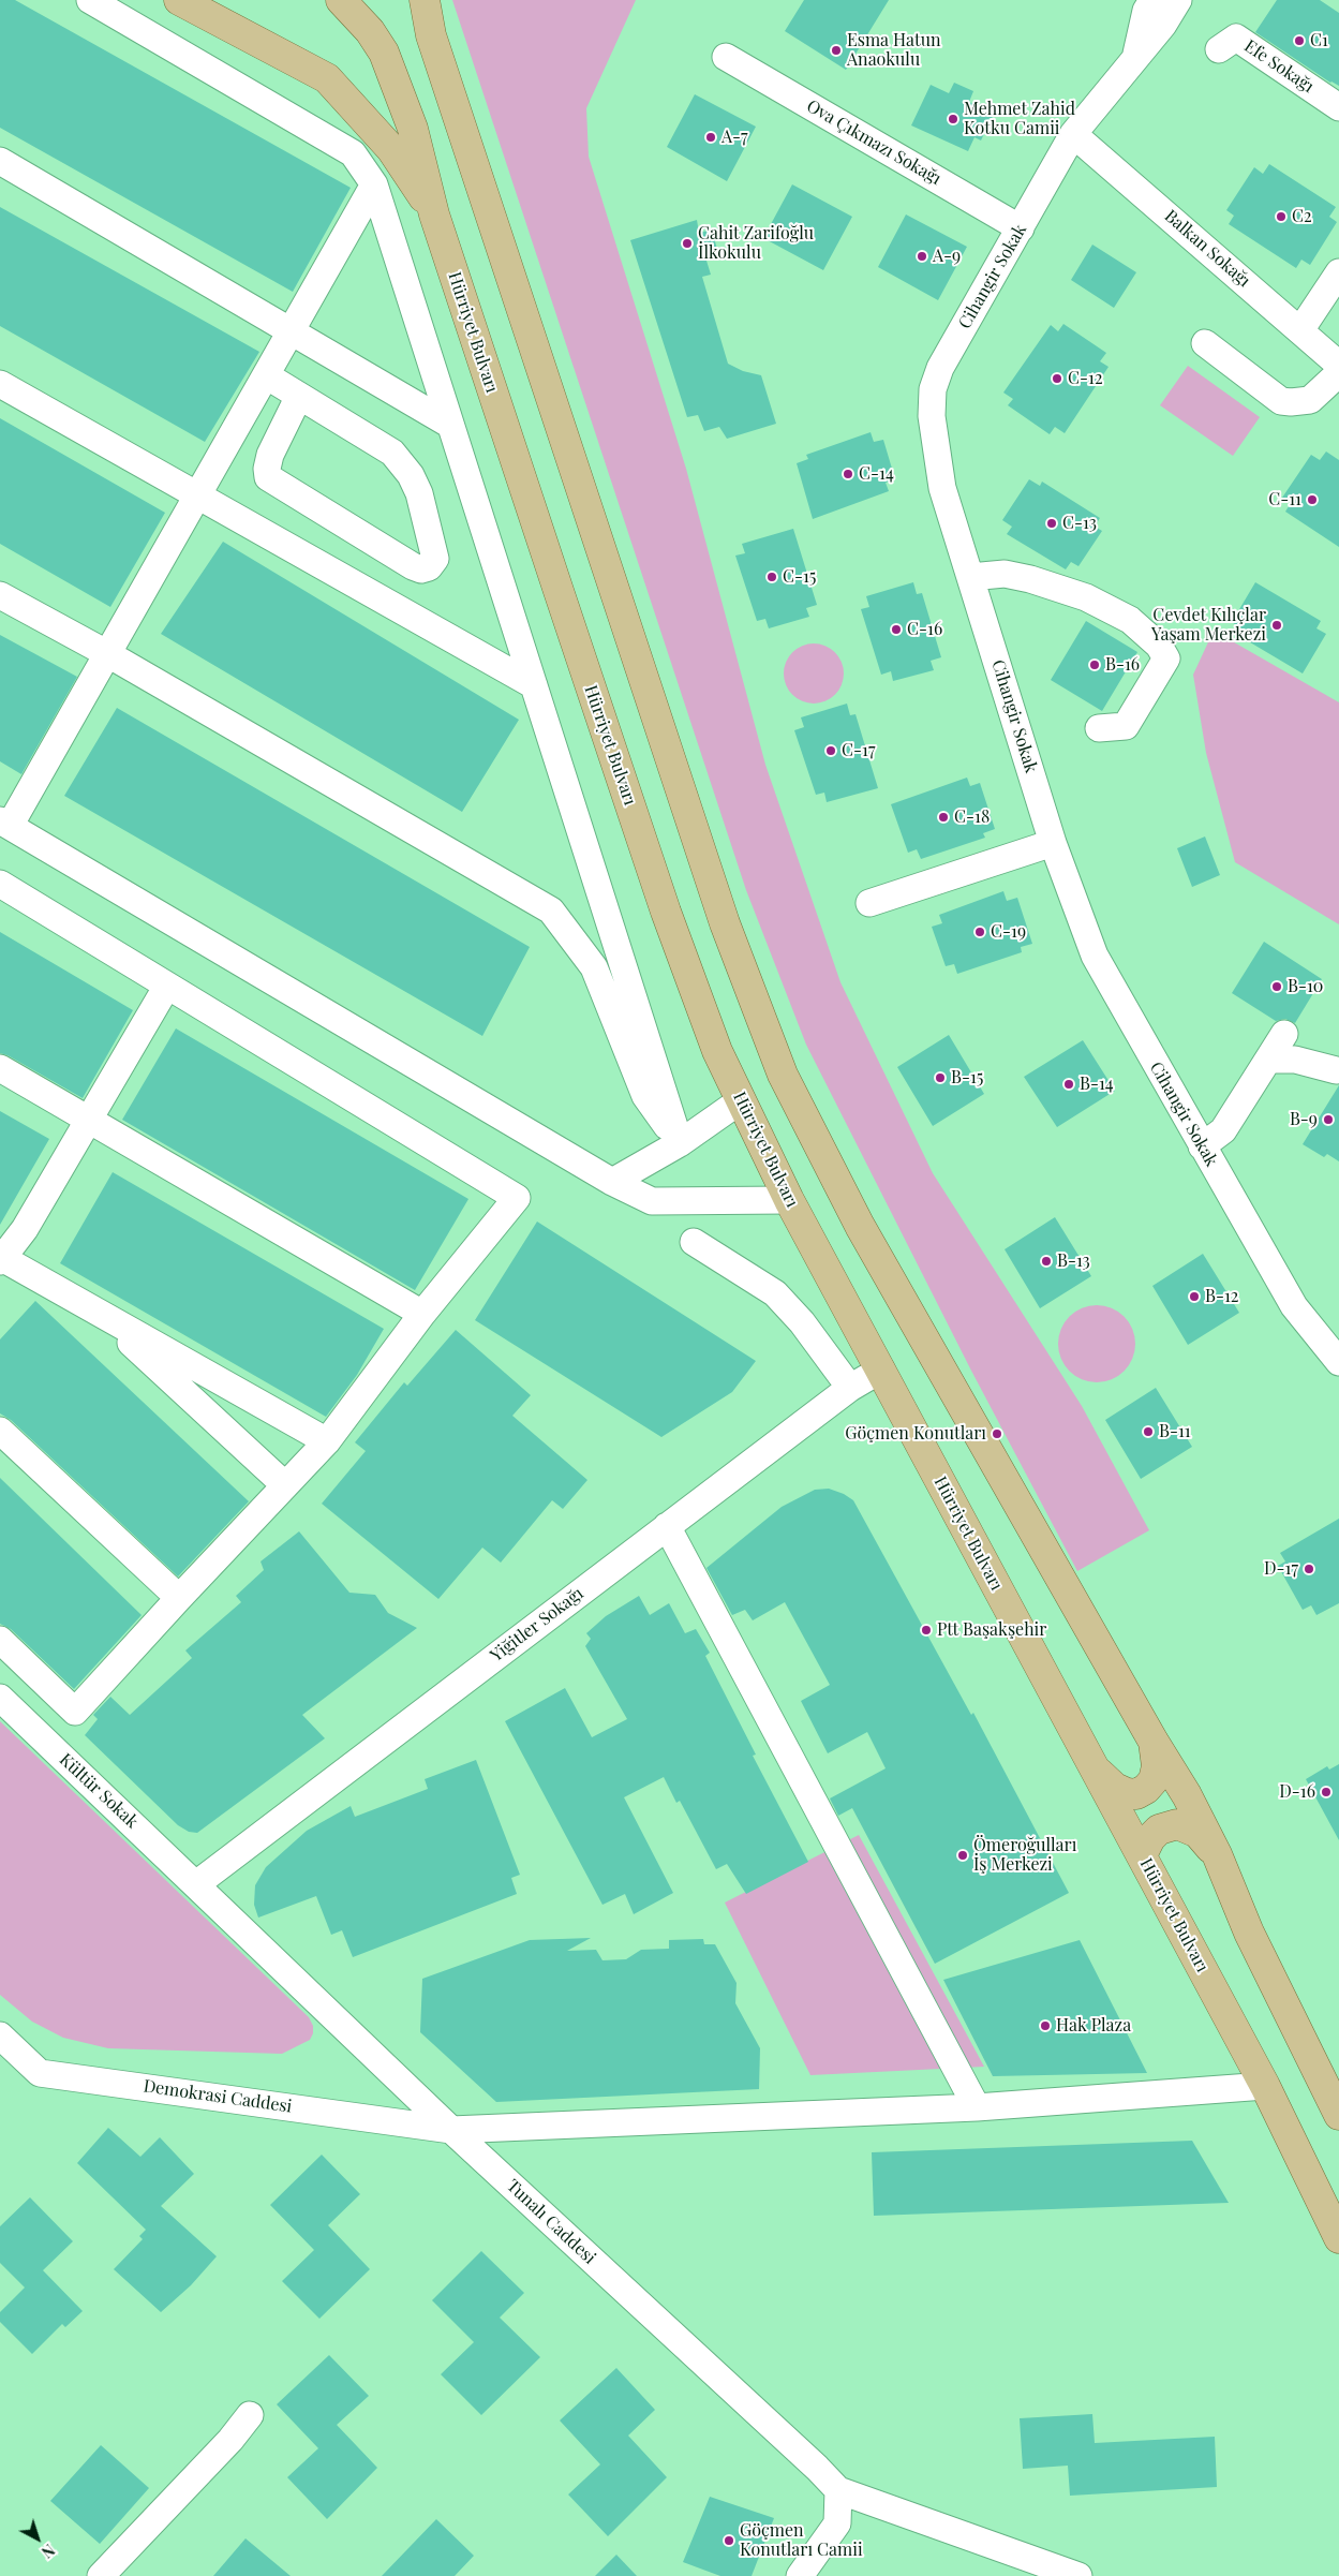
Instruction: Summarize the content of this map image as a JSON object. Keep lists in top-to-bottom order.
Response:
{
  "streets": {
    "main road": ["Hürriyet Bulvarı"],
    "street": [
      "Efe Sokağı",
      "Ova Çıkmazı Sokağı",
      "Balkan Sokağı",
      "Cihangir Sokak",
      "Yiğitler Sokağı",
      "Kültür Sokak",
      "Demokrasi Caddesi",
      "Tunalı Caddesi"
    ]
  },
  "crossings": [
    ["Ova Çıkmazı Sokağı", "Cihangir Sokak"],
    ["Balkan Sokağı", "Cihangir Sokak"],
    ["Hürriyet Bulvarı", "Yiğitler Sokağı"],
    ["Hürriyet Bulvarı", "Demokrasi Caddesi"],
    ["Yiğitler Sokağı", "Kültür Sokak"],
    ["Yiğitler Sokağı", "Tunalı Caddesi"],
    ["Kültür Sokak", "Tunalı Caddesi"],
    ["Demokrasi Caddesi", "Tunalı Caddesi"]
  ],
  "places": [
    "C1",
    "Esma Hatun Anaokulu",
    "Mehmet Zahid Kotku Camii",
    "A-7",
    "C2",
    "Cahit Zarifoğlu İlkokulu",
    "A-9",
    "C-12",
    "C-14",
    "C-11",
    "C-13",
    "C-15",
    "Cevdet Kılıçlar Yaşam Merkezi",
    "C-16",
    "B-16",
    "C-17",
    "C-18",
    "C-19",
    "B-10",
    "B-15",
    "B-14",
    "B-9",
    "B-13",
    "B-12",
    "B-11",
    "Göçmen Konutları",
    "D-17",
    "Ptt Başakşehir",
    "D-16",
    "Ömeroğulları İş Merkezi",
    "Hak Plaza",
    "Göçmen Konutları Camii"
  ],
  "north": "bottom right"
}
